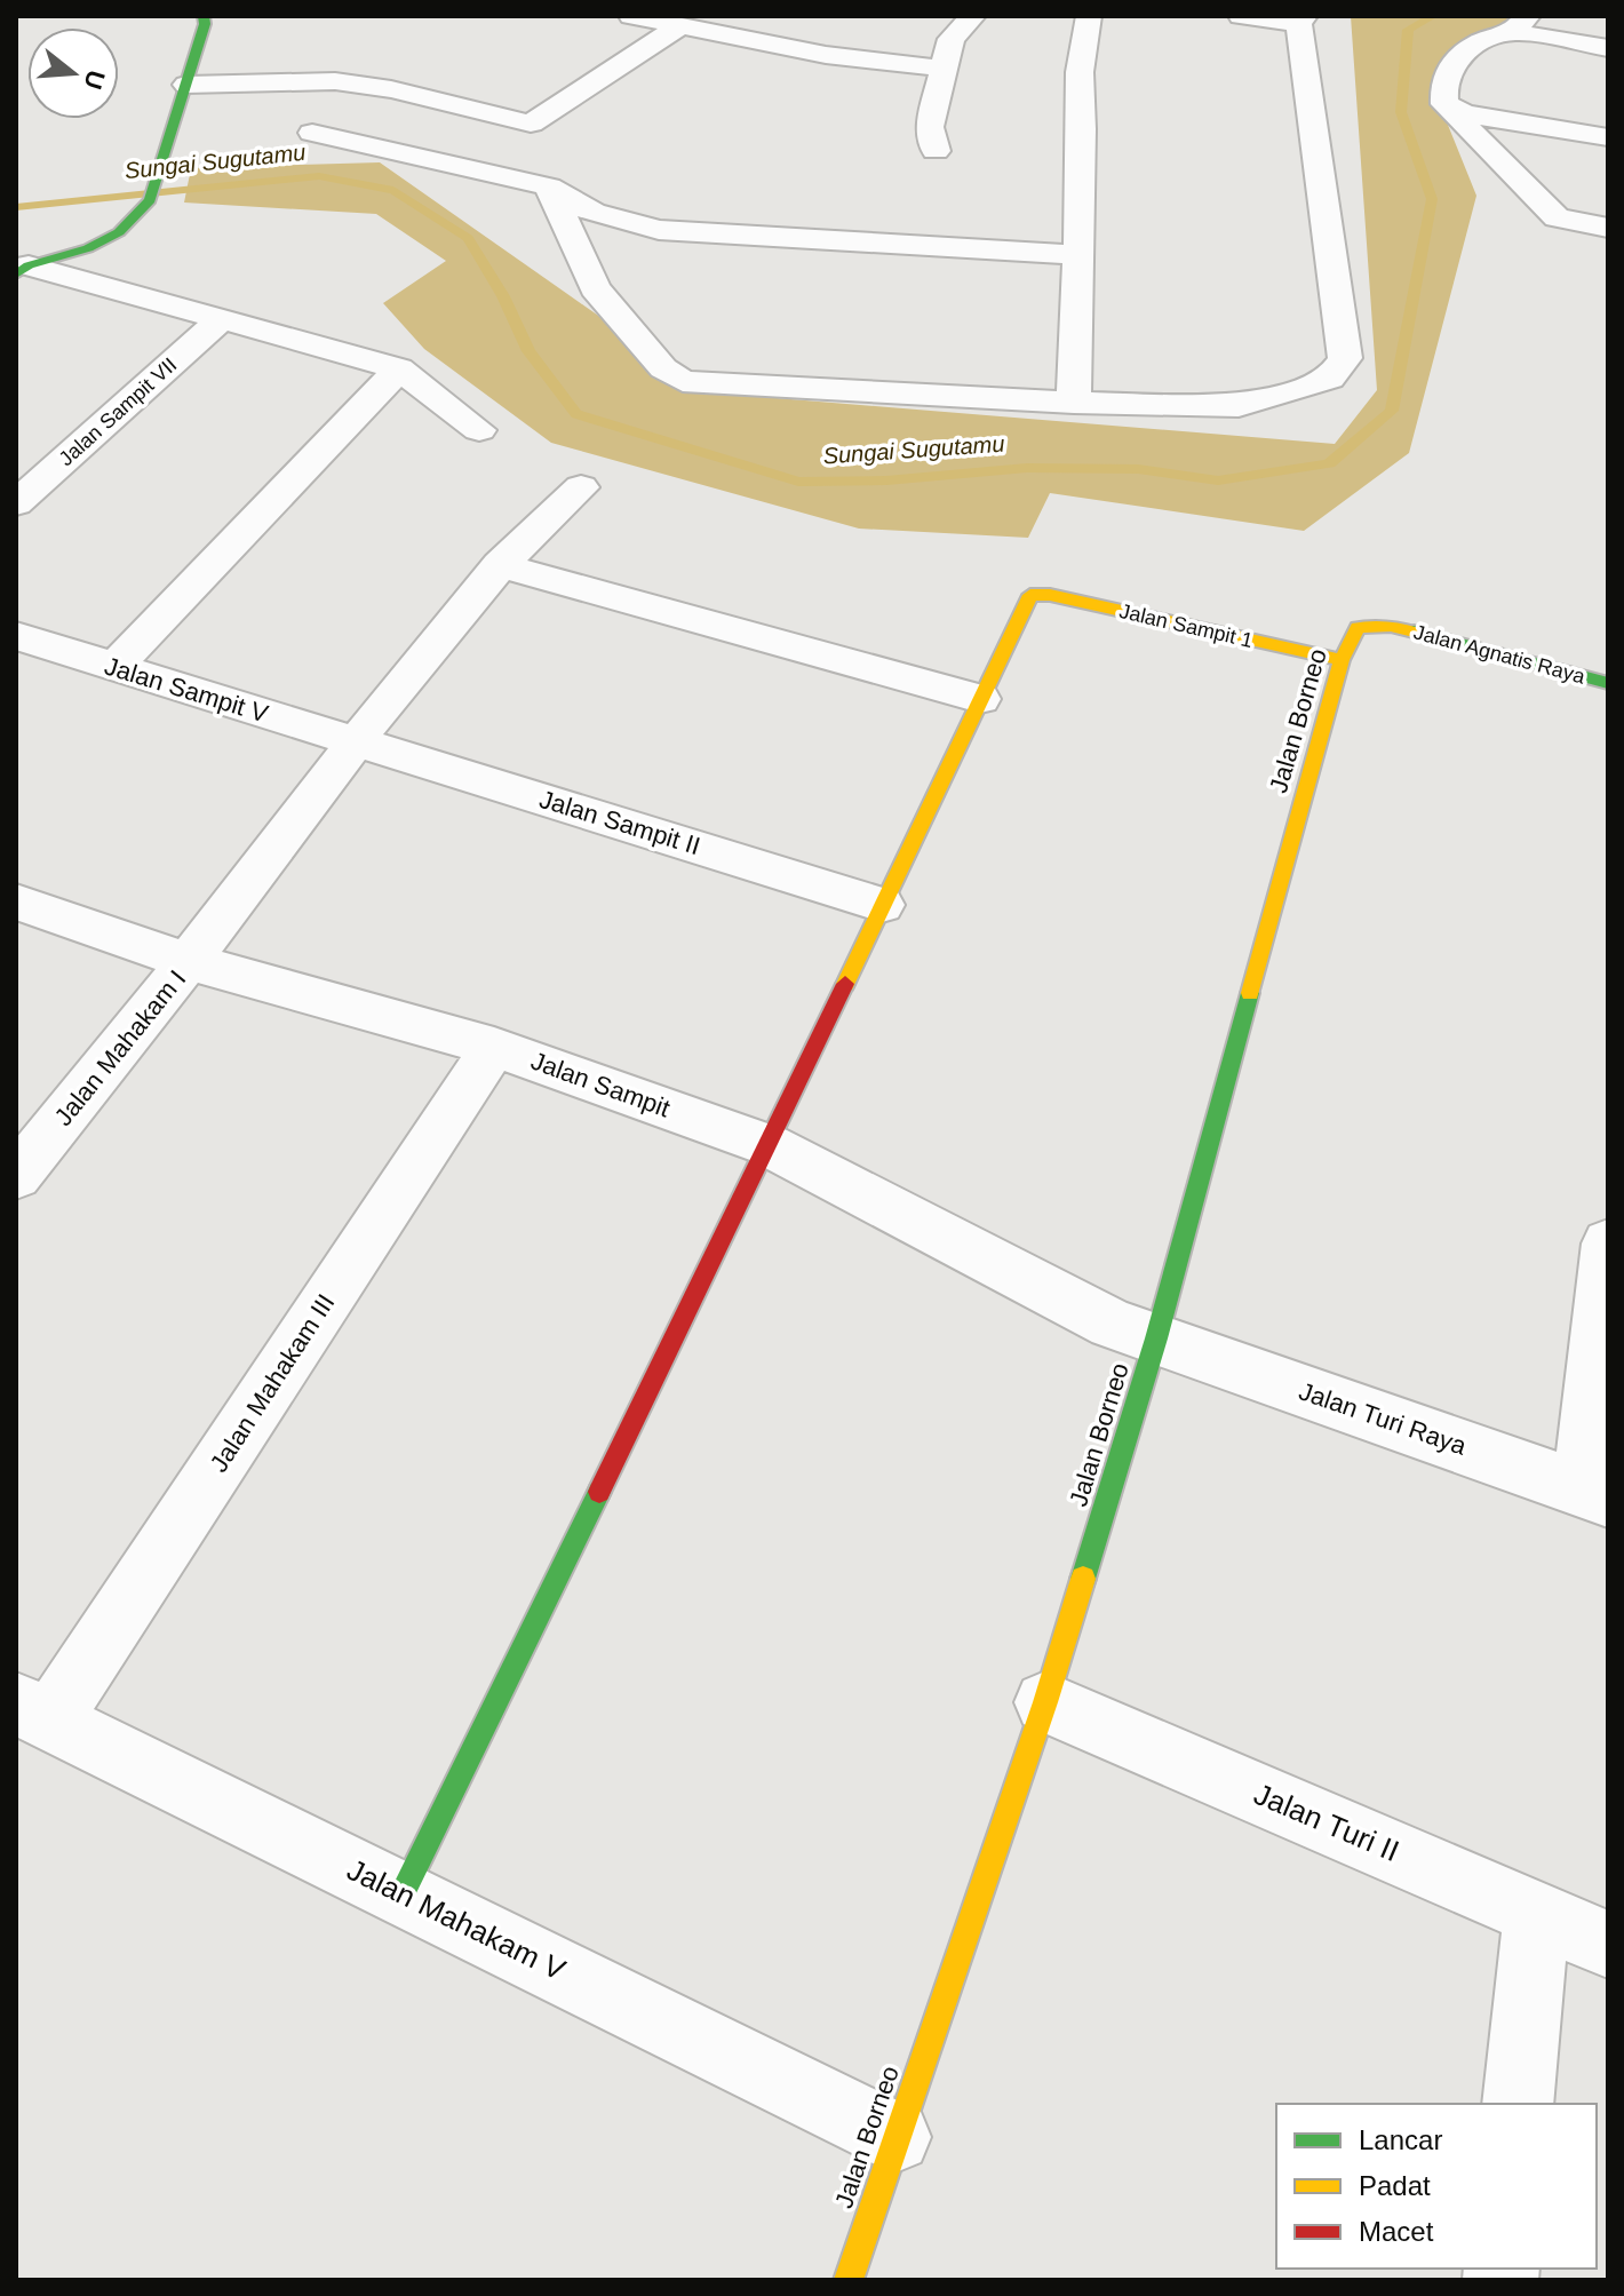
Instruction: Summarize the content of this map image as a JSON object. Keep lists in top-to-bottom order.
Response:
{
  "streets": {
    "street": [
      "Jalan Sampit VII",
      "Jalan Sampit 1",
      "Jalan Agnatis Raya",
      "Jalan Sampit V",
      "Jalan Borneo",
      "Jalan Sampit II",
      "Jalan Mahakam I",
      "Jalan Sampit",
      "Jalan Mahakam III",
      "Jalan Turi Raya",
      "Jalan Turi II",
      "Jalan Mahakam V"
    ]
  },
  "crossings": [
    ["Jalan Sampit 1", "Jalan Borneo"],
    ["Jalan Agnatis Raya", "Jalan Borneo"],
    ["Jalan Sampit V", "Jalan Sampit II"],
    ["Jalan Sampit V", "Jalan Mahakam I"],
    ["Jalan Borneo", "Jalan Sampit"],
    ["Jalan Borneo", "Jalan Turi Raya"],
    ["Jalan Borneo", "Jalan Turi II"],
    ["Jalan Borneo", "Jalan Mahakam V"],
    ["Jalan Sampit II", "Jalan Mahakam I"],
    ["Jalan Mahakam I", "Jalan Sampit"],
    ["Jalan Sampit", "Jalan Mahakam III"],
    ["Jalan Sampit", "Jalan Turi Raya"],
    ["Jalan Mahakam III", "Jalan Mahakam V"]
  ],
  "water": ["Sungai Sugutamu"],
  "legend": ["Lancar", "Padat", "Macet"],
  "north": "right"
}
